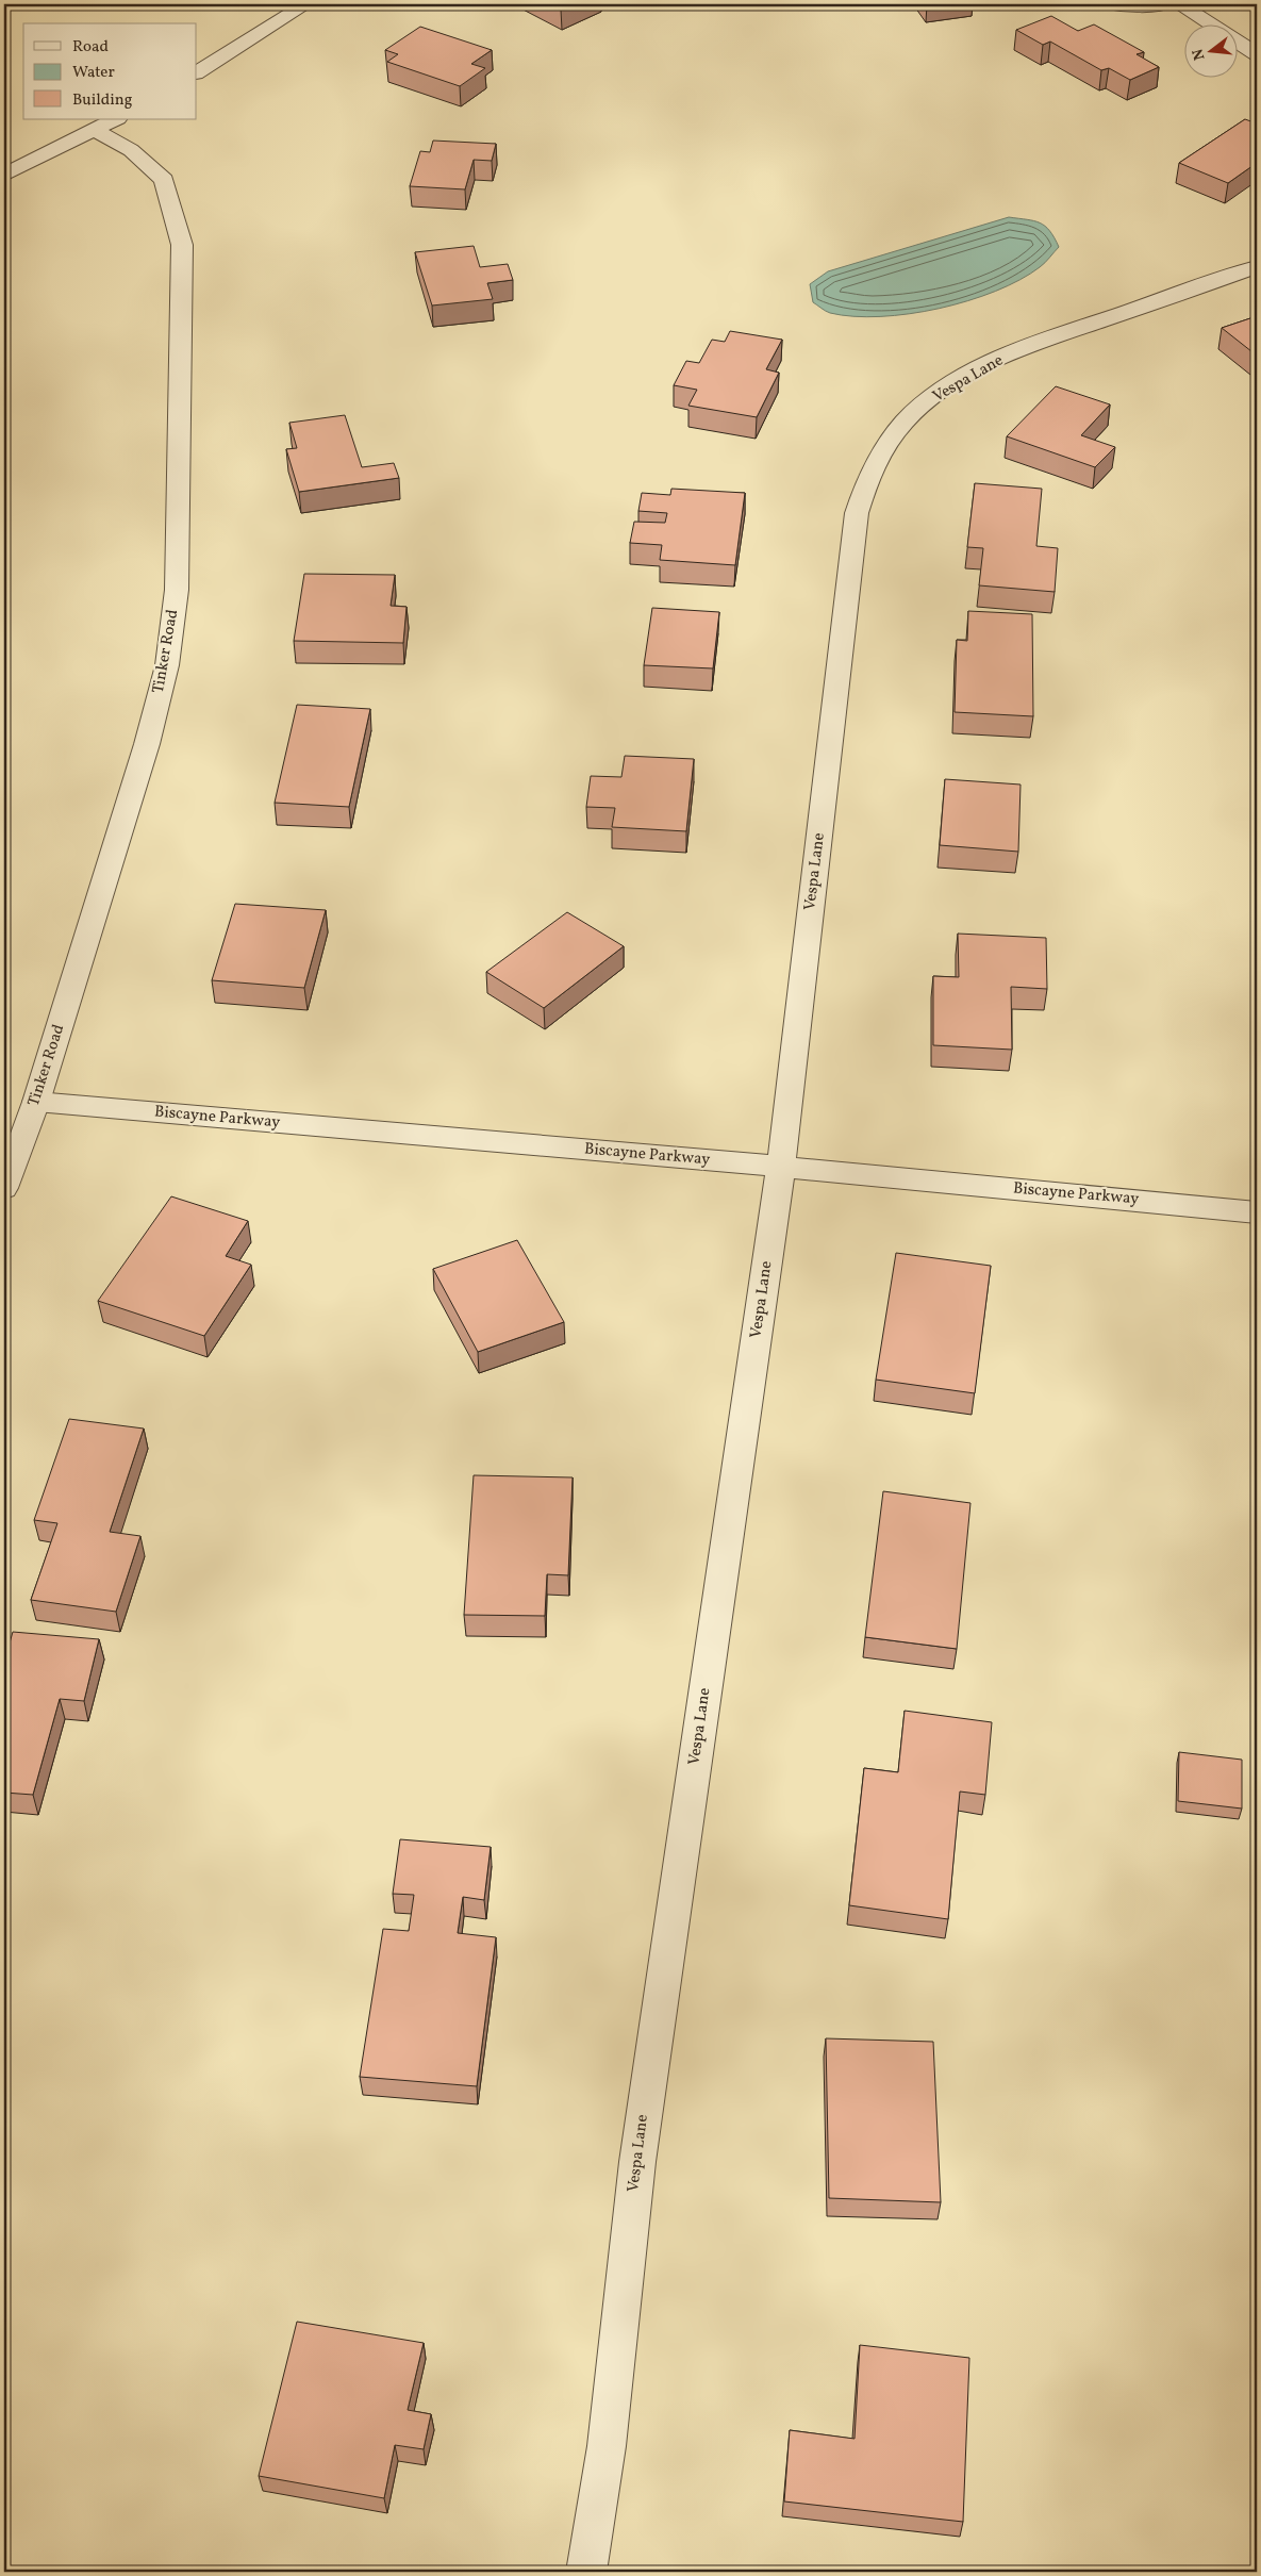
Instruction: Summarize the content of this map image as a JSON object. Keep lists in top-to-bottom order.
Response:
{
  "streets": {
    "street": ["Vespa Lane", "Tinker Road", "Biscayne Parkway"]
  },
  "crossings": [
    ["Vespa Lane", "Biscayne Parkway"],
    ["Tinker Road", "Biscayne Parkway"]
  ],
  "legend": ["Road", "Water", "Building"],
  "north": "left"
}
